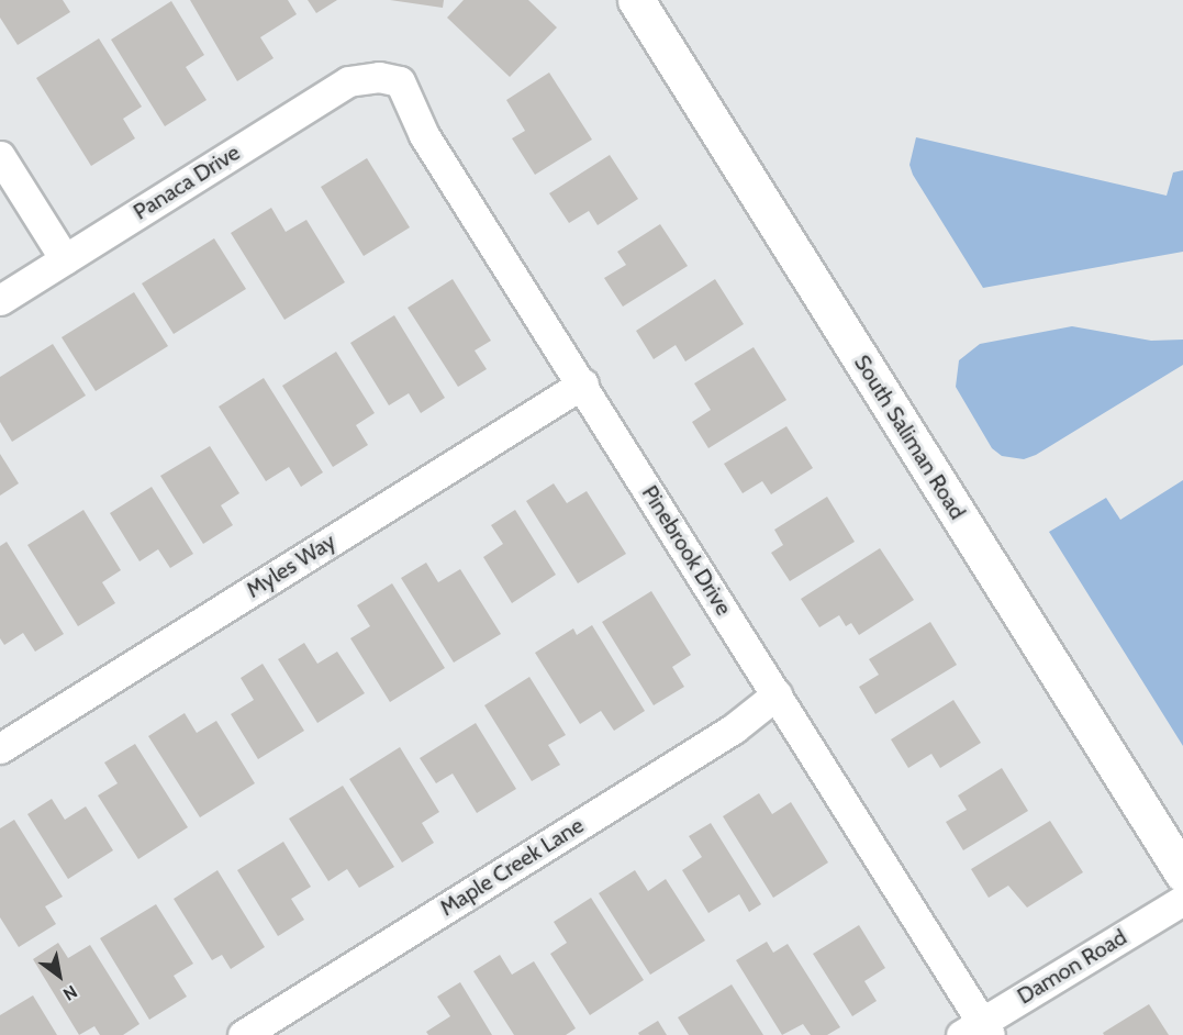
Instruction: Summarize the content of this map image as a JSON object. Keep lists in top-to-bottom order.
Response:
{
  "streets": {
    "street": [
      "Panaca Drive",
      "South Saliman Road",
      "Pinebrook Drive",
      "Myles Way",
      "Maple Creek Lane",
      "Damon Road"
    ]
  },
  "crossings": [
    ["Panaca Drive", "Pinebrook Drive"],
    ["Pinebrook Drive", "Myles Way"],
    ["Pinebrook Drive", "Maple Creek Lane"],
    ["Pinebrook Drive", "Damon Road"]
  ],
  "north": "bottom right"
}
